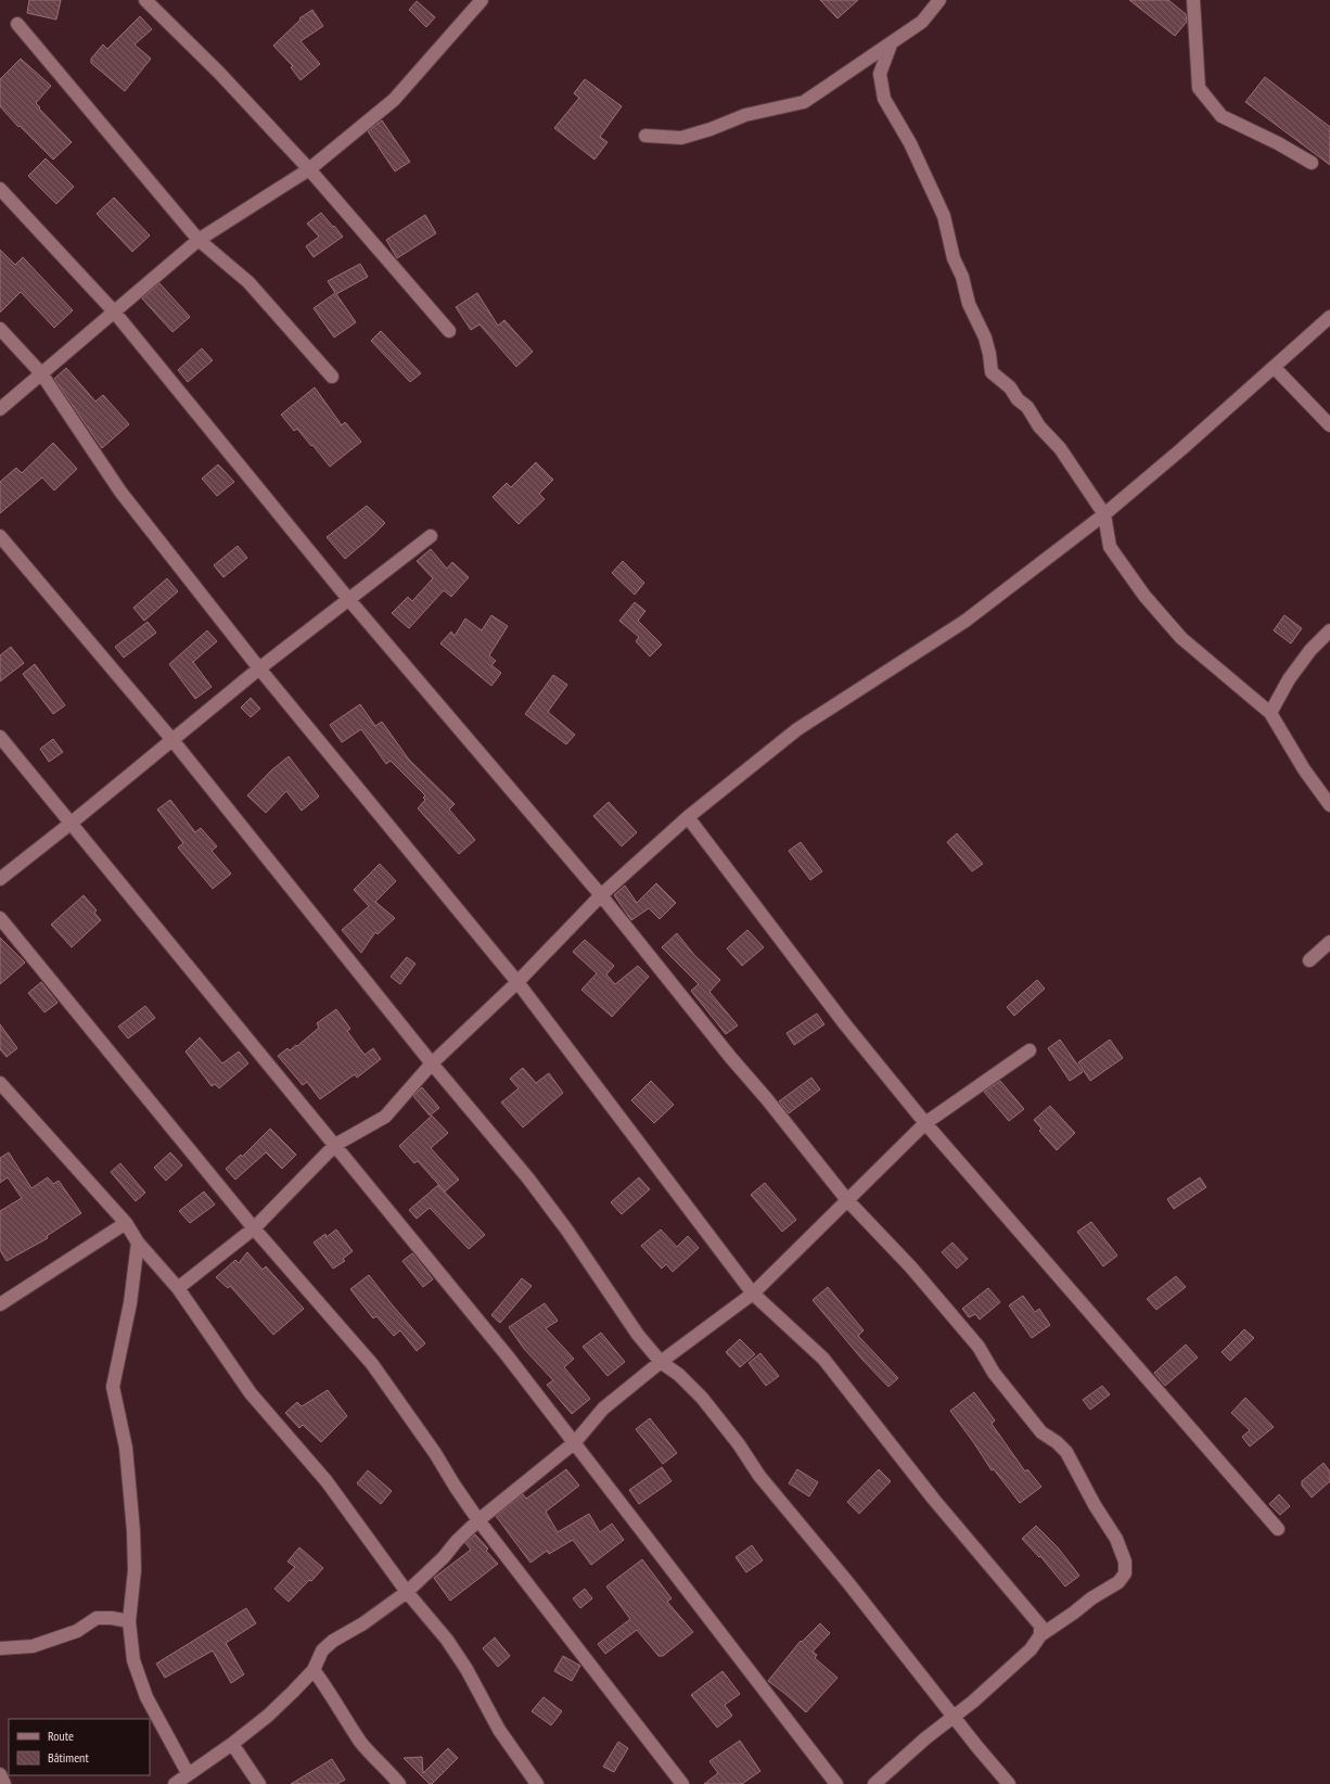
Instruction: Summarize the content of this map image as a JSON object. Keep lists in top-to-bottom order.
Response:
{
  "legend": ["Route", "Bâtiment"]
}
